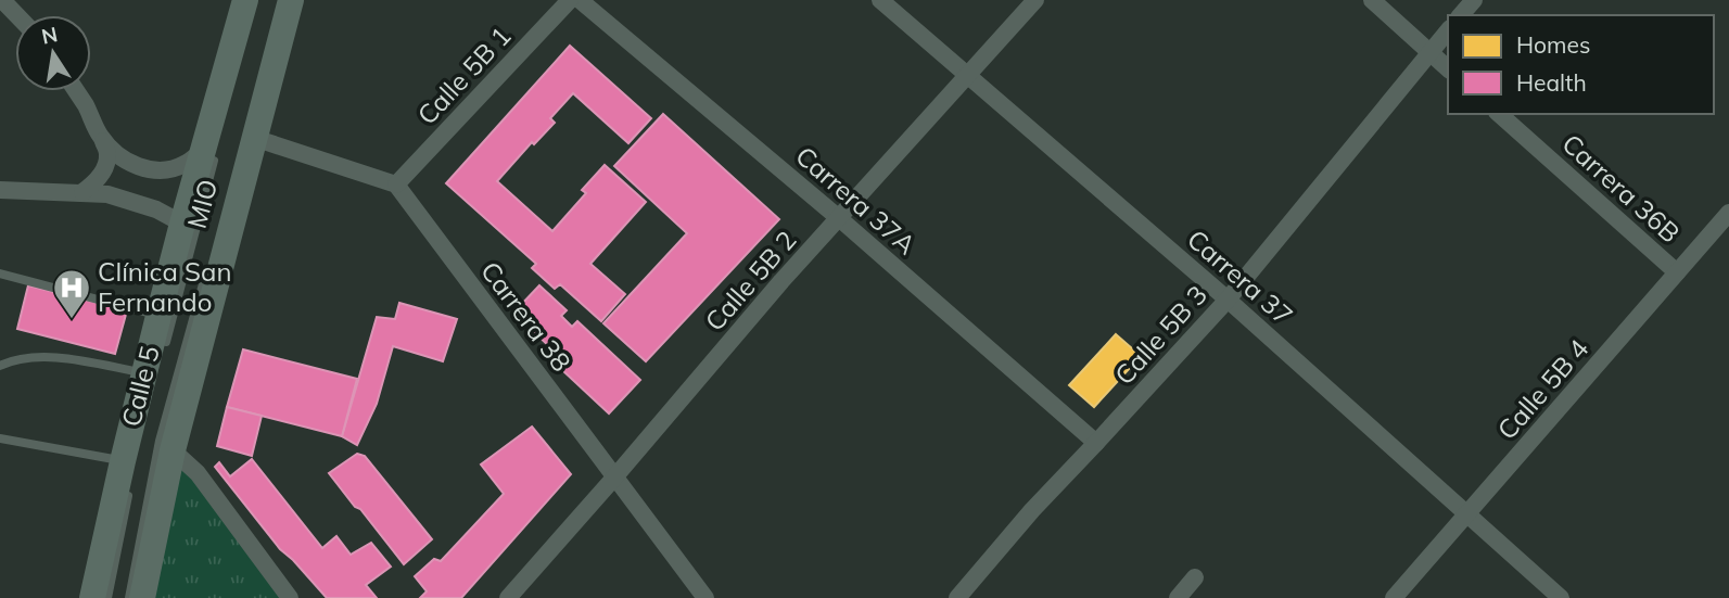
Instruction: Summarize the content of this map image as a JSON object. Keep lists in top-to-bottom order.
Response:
{
  "streets": {
    "main road": ["Calle 5"],
    "street": [
      "Calle 5B 1",
      "Carrera 36B",
      "Carrera 37A",
      "Carrera 37",
      "Calle 5B 2",
      "Carrera 38",
      "Calle 5B 3",
      "Calle 5B 4"
    ],
    "lane": ["MIO"]
  },
  "crossings": [
    ["Calle 5B 1", "Carrera 38"],
    ["Carrera 36B", "Calle 5B 4"],
    ["Carrera 37A", "Calle 5B 2"],
    ["Carrera 37A", "Calle 5B 3"],
    ["MIO", "Calle 5"],
    ["Carrera 37", "Calle 5B 2"],
    ["Carrera 37", "Calle 5B 3"],
    ["Carrera 37", "Calle 5B 4"],
    ["Calle 5B 2", "Carrera 38"]
  ],
  "places": {
    "hospital": ["Clínica San Fernando"]
  },
  "legend": ["Homes", "Health"],
  "north": "top"
}
